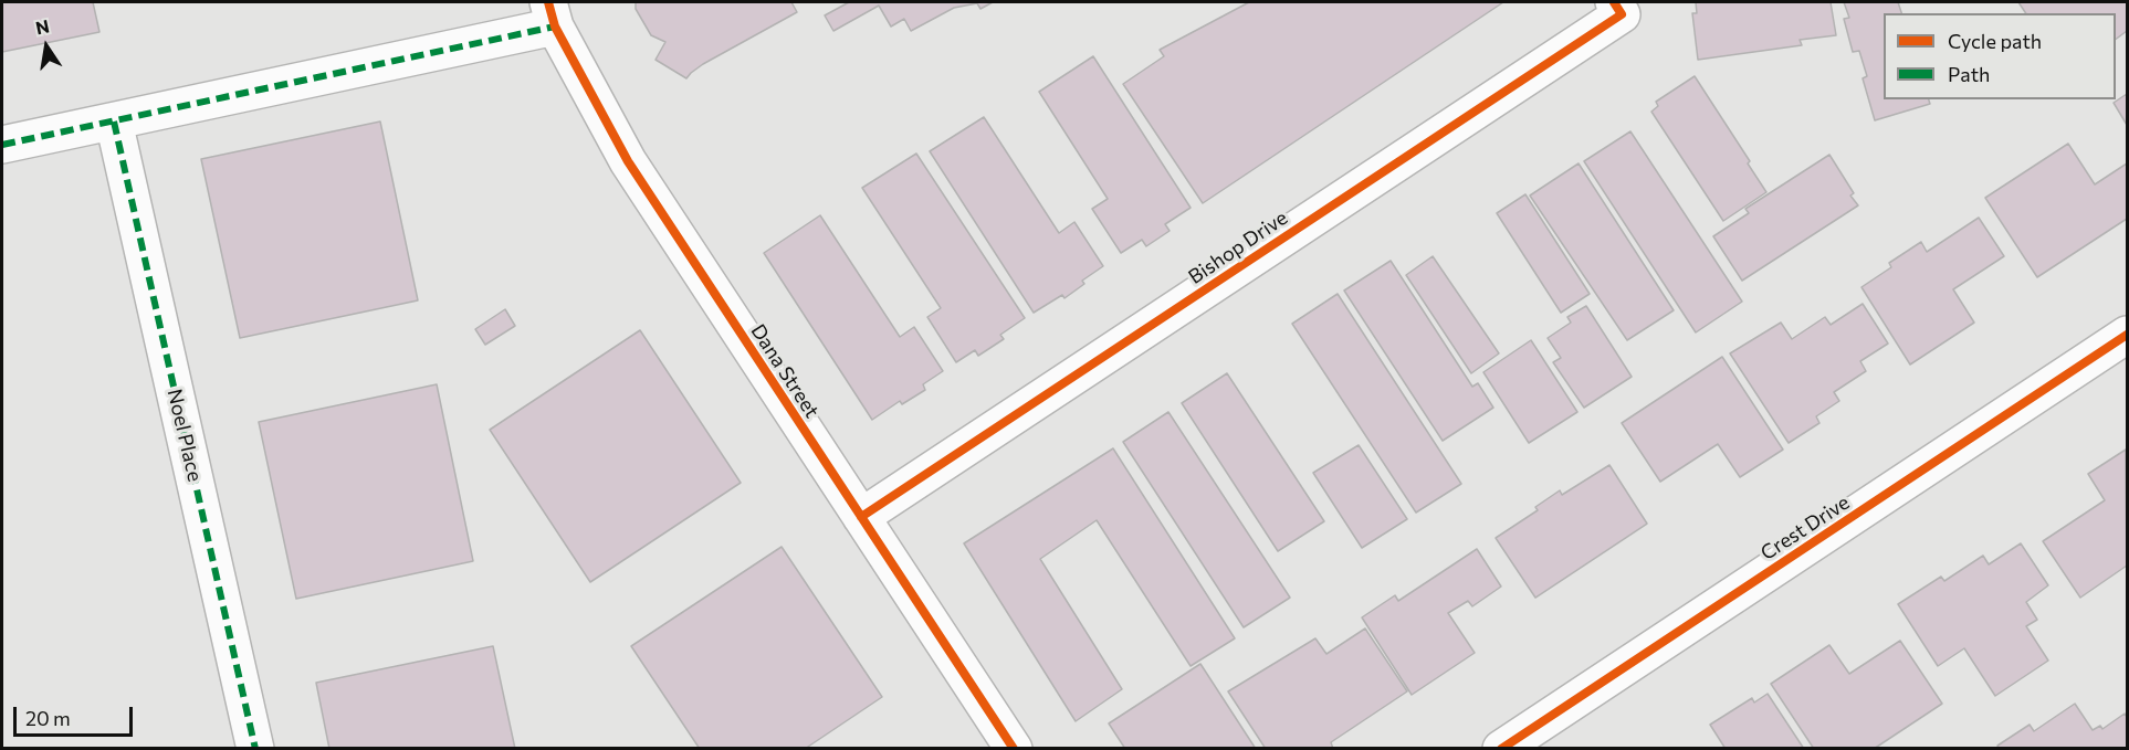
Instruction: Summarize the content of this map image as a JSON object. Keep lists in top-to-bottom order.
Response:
{
  "streets": {
    "street": [
      "Bishop Drive",
      "Dana Street",
      "Noel Place",
      "Crest Drive"
    ]
  },
  "crossings": [
    ["Bishop Drive", "Dana Street"]
  ],
  "legend": ["Cycle path", "Path"],
  "scale_bar": "20 m",
  "north": "top"
}
